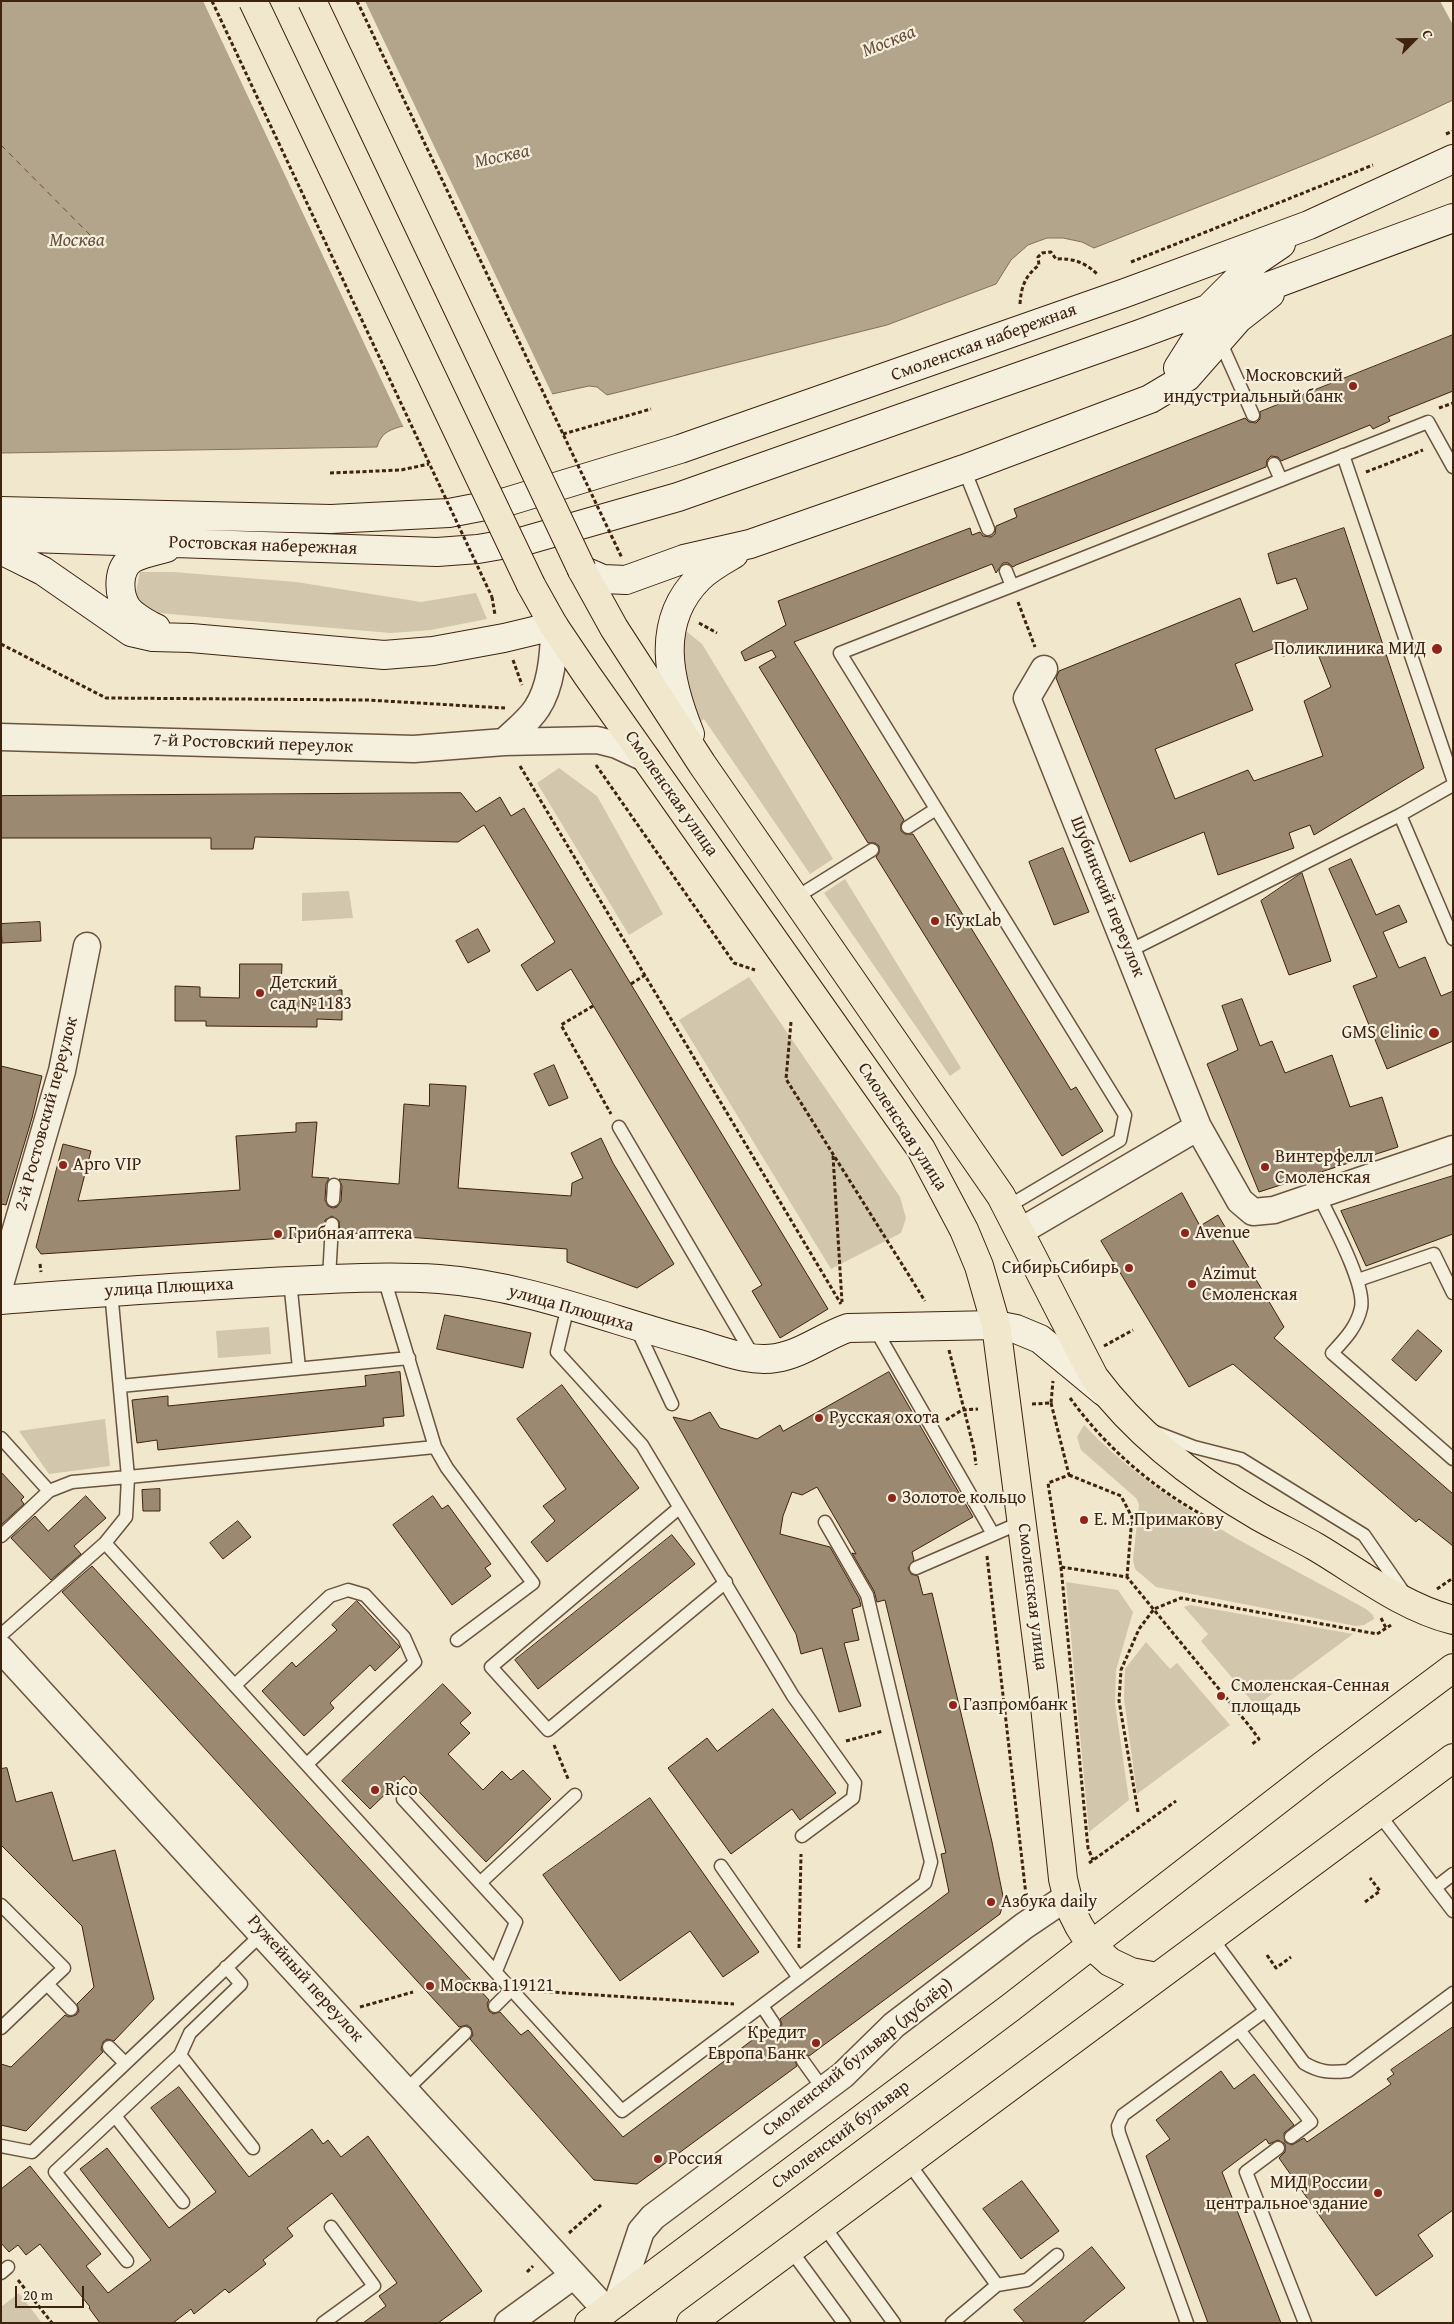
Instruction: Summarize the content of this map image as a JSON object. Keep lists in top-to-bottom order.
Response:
{
  "streets": {
    "main road": [
      "Смоленская набережная",
      "Ростовская набережная",
      "Смоленская улица",
      "улица Плющиха",
      "Смоленский бульвар"
    ],
    "street": [
      "7-й Ростовский переулок",
      "Шубинский переулок",
      "2-й Ростовский переулок",
      "Ружейный переулок",
      "Смоленский бульвар (дублёр)"
    ]
  },
  "crossings": [
    ["Смоленская набережная", "Ростовская набережная"],
    ["7-й Ростовский переулок", "Смоленская улица"],
    ["Смоленская улица", "улица Плющиха"],
    ["Смоленская улица", "Смоленский бульвар (дублёр)"],
    ["Смоленская улица", "Смоленский бульвар"],
    ["Ружейный переулок", "Смоленский бульвар (дублёр)"],
    ["Ружейный переулок", "Смоленский бульвар"],
    ["Смоленский бульвар (дублёр)", "Смоленский бульвар"]
  ],
  "water": ["Москва"],
  "places": [
    "Московский индустриальный банк",
    "Поликлиника МИД",
    "КукLab",
    "Детский сад №1183",
    "GMS Clinic",
    "Арго VIP",
    "Винтерфелл Смоленская",
    "Avenue",
    "Грибная аптека",
    "СибирьСибирь",
    "Azimut Смоленская",
    "Русская охота",
    "Золотое кольцо",
    "Е. М. Примакову",
    "Смоленская-Сенная площадь",
    "Газпромбанк",
    "Rico",
    "Азбука daily",
    "Москва 119121",
    "Кредит Европа Банк",
    "Россия",
    "МИД России центральное здание"
  ],
  "scale_bar": "20 m",
  "north": "top right"
}
